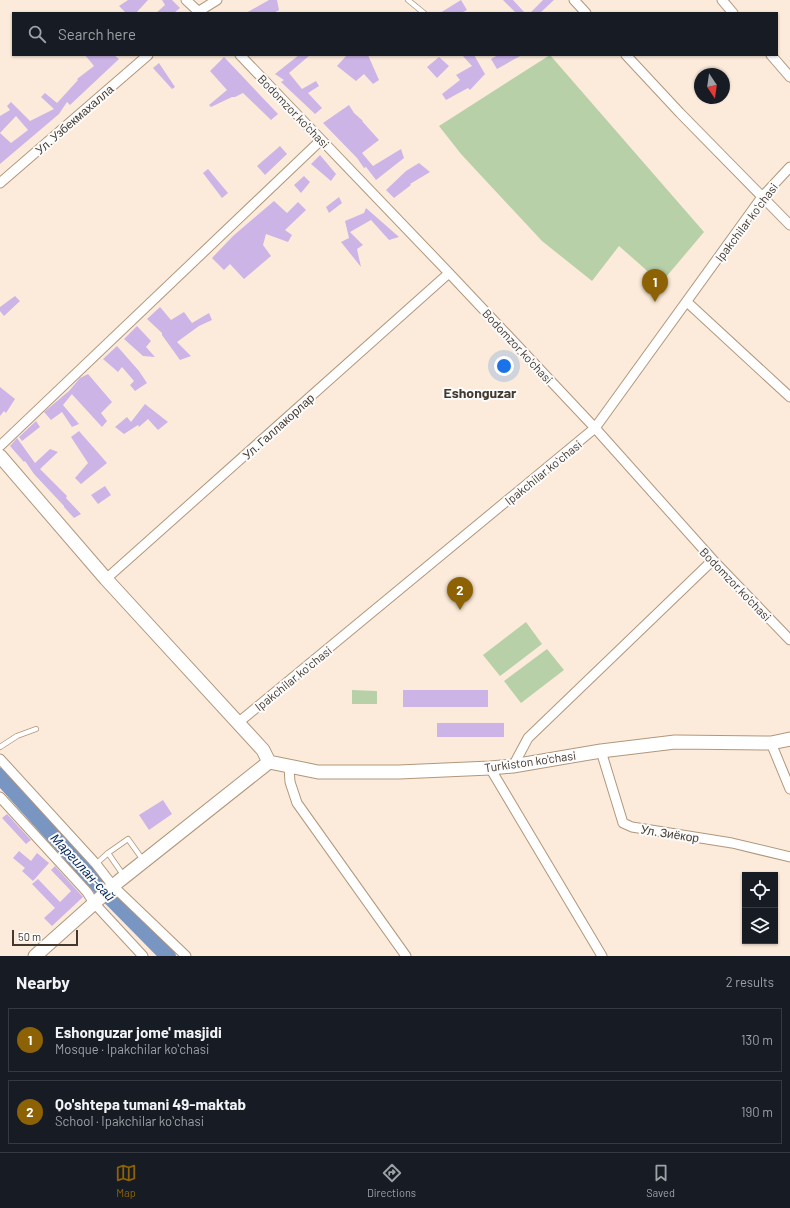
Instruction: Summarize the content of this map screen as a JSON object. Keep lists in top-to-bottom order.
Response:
{
  "streets": {
    "street": [
      "Bodomzor ko'chasi",
      "Ул. Узбекмахалла",
      "Ipakchilar koʻchasi",
      "Ул. Галлакорлар",
      "Turkiston ko'chasi",
      "Ул. Зиёкор"
    ]
  },
  "crossings": [
    ["Bodomzor ko'chasi", "Ipakchilar koʻchasi"],
    ["Bodomzor ko'chasi", "Ул. Галлакорлар"],
    ["Turkiston ko'chasi", "Ул. Зиёкор"]
  ],
  "districts": ["Eshonguzar"],
  "water": ["Маргилан-сай"],
  "scale_bar": "50 m",
  "north": "bottom",
  "page": {
    "search": "Search here",
    "pins": ["1", "2"],
    "scale": "50 m",
    "heading": ["Nearby", "2 results"],
    "list": [
      {
        "mark": "1",
        "name": "Eshonguzar jome' masjidi",
        "note": "Mosque · Ipakchilar koʻchasi",
        "value": "130 m"
      },
      {
        "mark": "2",
        "name": "Qo'shtepa tumani 49-maktab",
        "note": "School · Ipakchilar koʻchasi",
        "value": "190 m"
      }
    ],
    "nav": ["Map", "Directions", "Saved"]
  }
}
